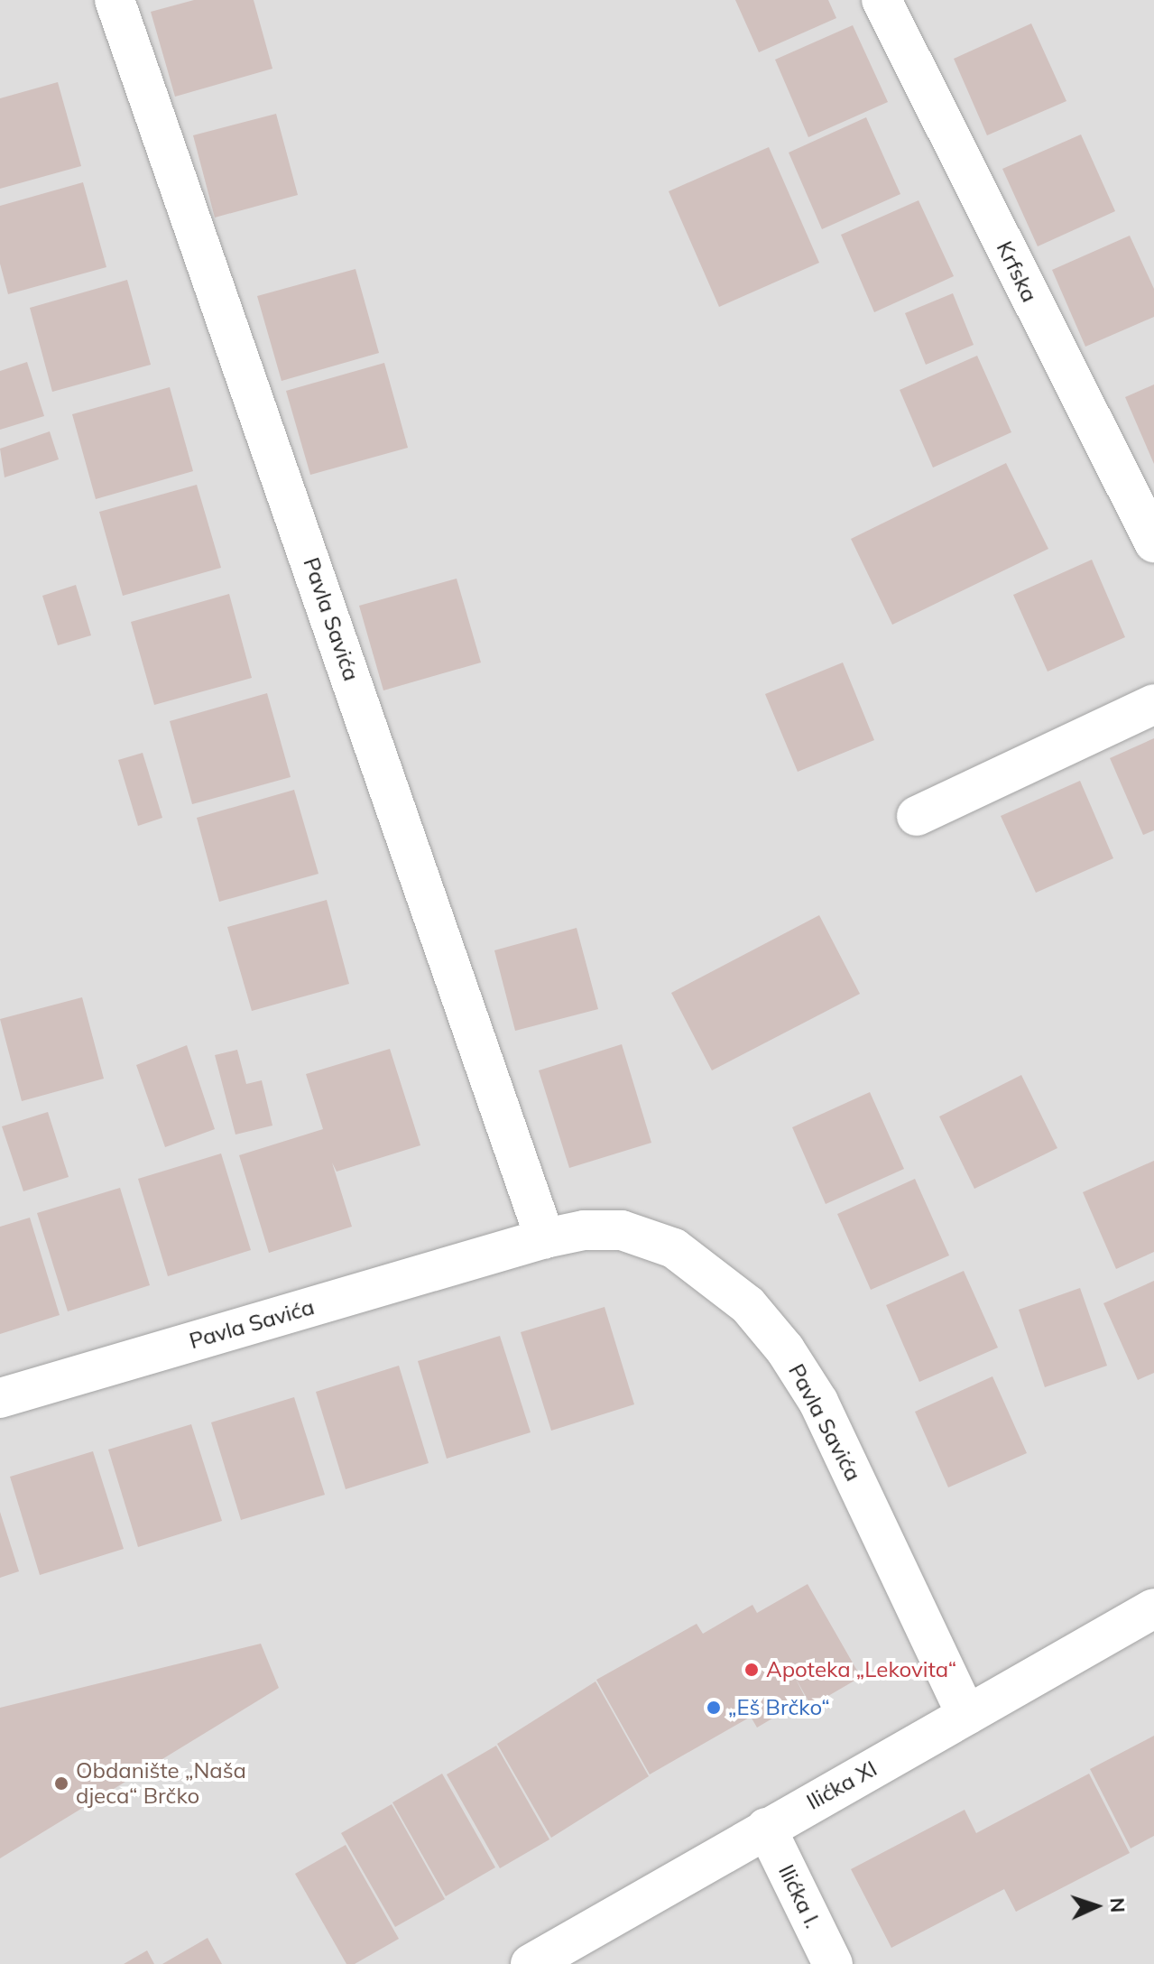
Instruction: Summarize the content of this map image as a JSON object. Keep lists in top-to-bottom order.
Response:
{
  "streets": {
    "street": [
      "Krfska",
      "Pavla Savića",
      "Ilićka XI",
      "Ilićka I."
    ]
  },
  "crossings": [
    ["Pavla Savića", "Ilićka XI"],
    ["Ilićka XI", "Ilićka I."]
  ],
  "places": ["Apoteka „Lekovita“", "„Eš Brčko“", "Obdanište „Naša djeca“ Brčko"],
  "north": "right"
}
